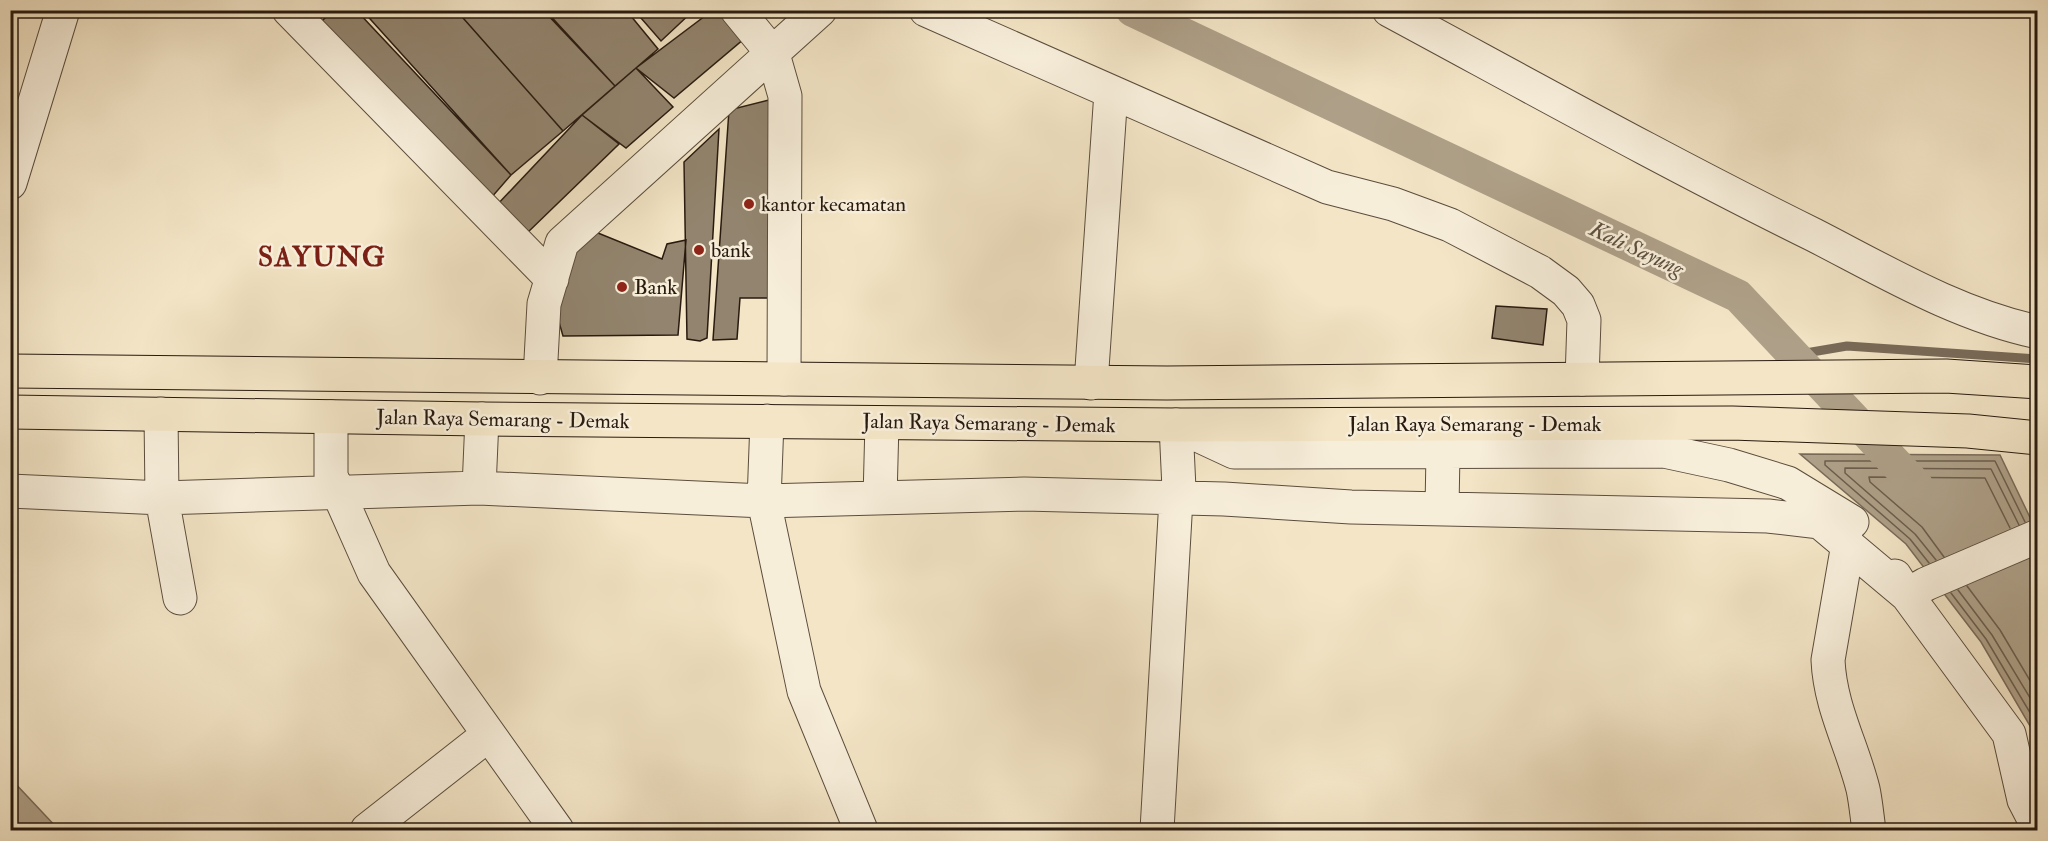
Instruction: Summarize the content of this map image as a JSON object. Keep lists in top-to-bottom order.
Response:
{
  "streets": {
    "highway": ["Jalan Raya Semarang - Demak"]
  },
  "districts": ["SAYUNG"],
  "water": ["Kali Sayung"],
  "places": ["kantor kecamatan", "bank", "Bank"]
}
